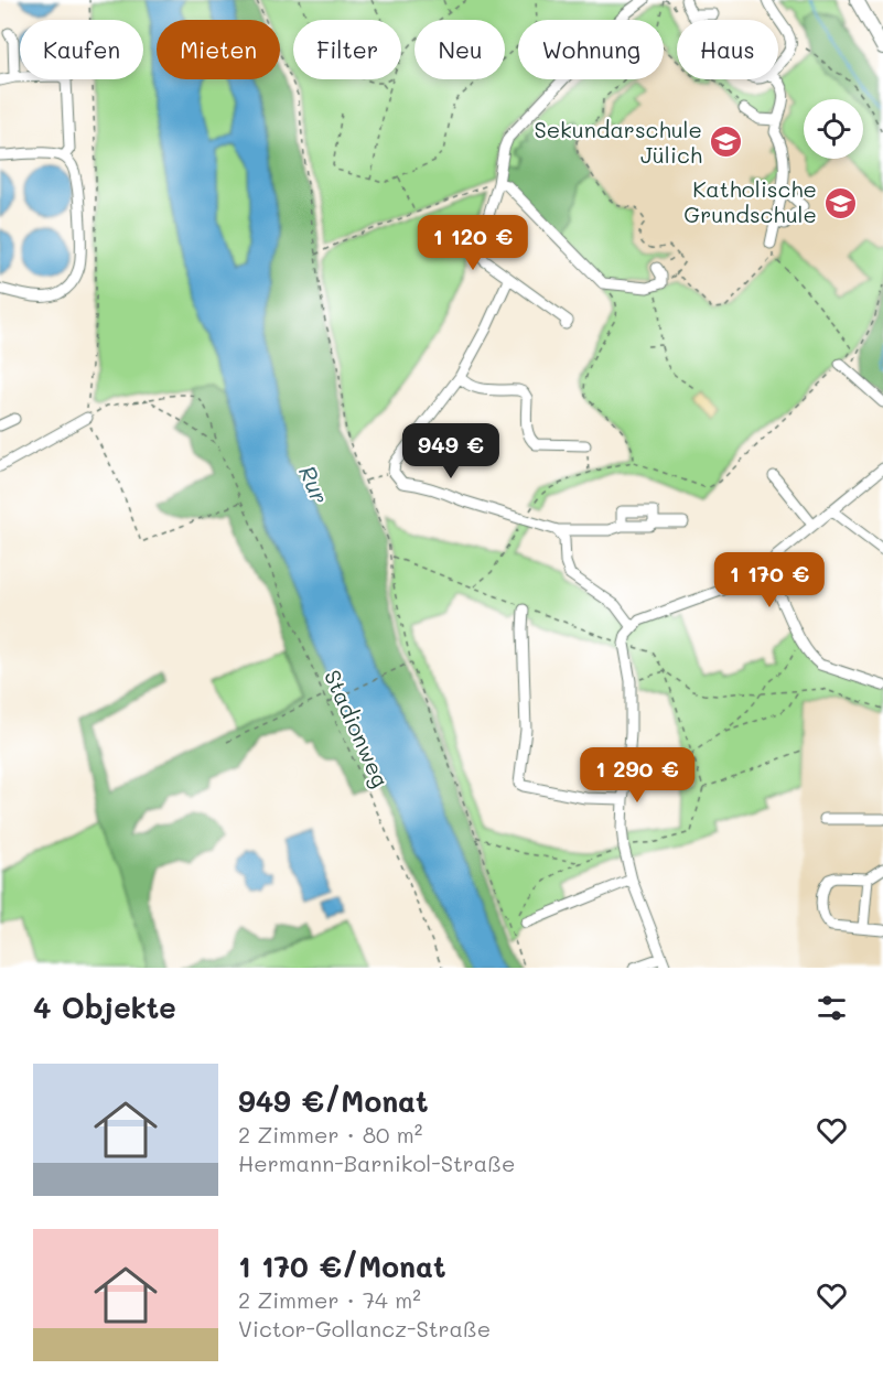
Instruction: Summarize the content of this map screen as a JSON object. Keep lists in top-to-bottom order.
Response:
{
  "streets": {
    "path": ["Stadionweg"]
  },
  "water": ["Rur"],
  "places": {
    "school or university": ["Sekundarschule Jülich", "Katholische Grundschule"]
  },
  "page": {
    "chip": [
      "Kaufen",
      "Mieten",
      "Filter",
      "Neu",
      "Wohnung",
      "Haus"
    ],
    "price": [
      "1 120 €",
      "949 €",
      "1 170 €",
      "1 290 €"
    ],
    "heading": "4 Objekte",
    "list": [
      {
        "name": "949 €/Monat",
        "note": "2 Zimmer · 80 m² · Hermann-Barnikol-Straße"
      },
      {
        "name": "1 170 €/Monat",
        "note": "2 Zimmer · 74 m² · Victor-Gollancz-Straße"
      }
    ]
  }
}
